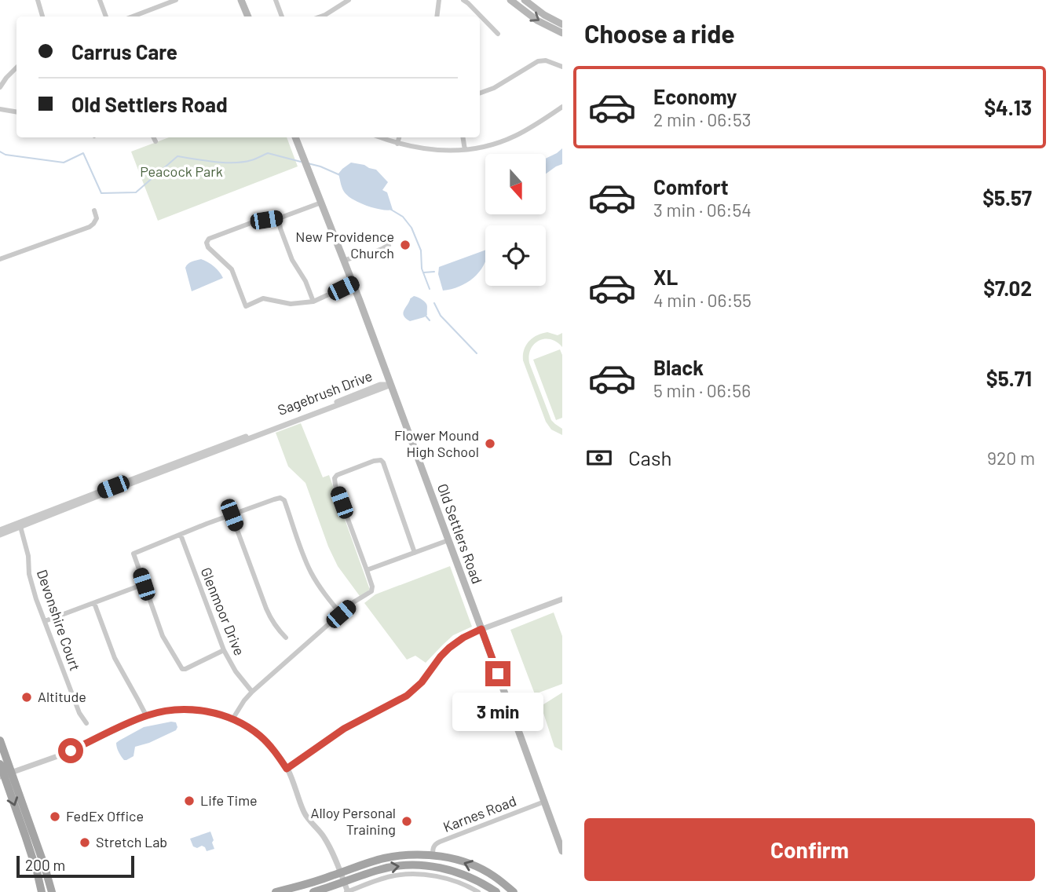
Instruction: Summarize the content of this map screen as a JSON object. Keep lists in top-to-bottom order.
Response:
{
  "streets": {
    "main road": ["Old Settlers Road"],
    "street": [
      "Sagebrush Drive",
      "Glenmoor Drive",
      "Devonshire Court",
      "Karnes Road"
    ]
  },
  "crossings": [
    ["Sagebrush Drive", "Old Settlers Road"],
    ["Sagebrush Drive", "Devonshire Court"],
    ["Old Settlers Road", "Karnes Road"]
  ],
  "parks": ["Peacock Park"],
  "places": [
    "New Providence Church",
    "Flower Mound High School",
    "Altitude",
    "Life Time",
    "FedEx Office",
    "Alloy Personal Training",
    "Stretch Lab"
  ],
  "scale_bar": "200 m",
  "north": "bottom",
  "page": {
    "heading": "Choose a ride",
    "banner": ["Carrus Care", "Old Settlers Road"],
    "list": [
      {
        "name": "Economy",
        "note": "2 min · 06:53",
        "value": "$4.13"
      },
      {
        "name": "Comfort",
        "note": "3 min · 06:54",
        "value": "$5.57"
      },
      {
        "name": "XL",
        "note": "4 min · 06:55",
        "value": "$7.02"
      },
      {
        "name": "Black",
        "note": "5 min · 06:56",
        "value": "$5.71"
      }
    ],
    "pay": ["Cash", "920 m"],
    "bubble": "3 min",
    "buttons": "Confirm",
    "scale": "200 m"
  }
}
